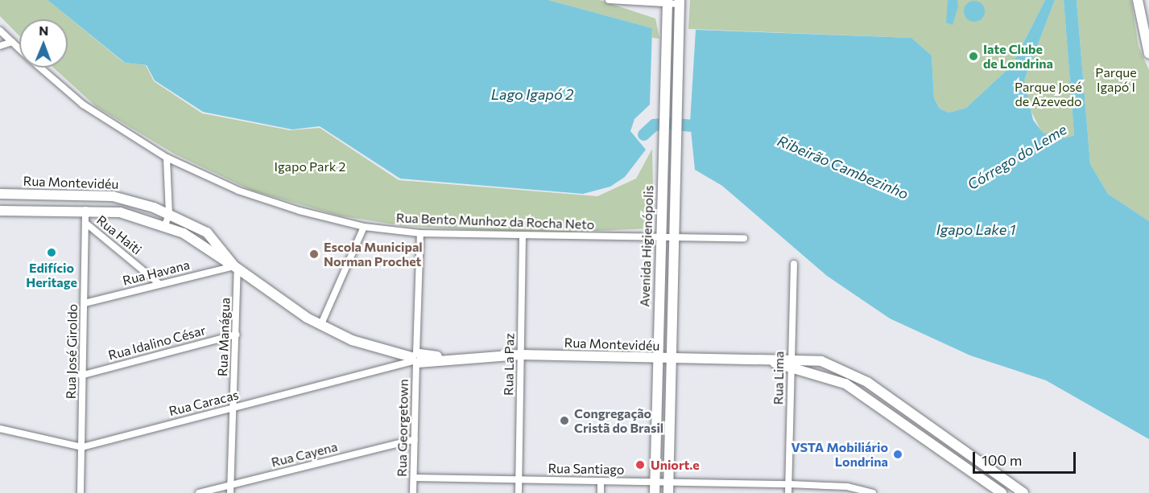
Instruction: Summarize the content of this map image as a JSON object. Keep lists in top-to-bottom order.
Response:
{
  "streets": {
    "street": [
      "Rua Montevidéu",
      "Rua Bento Munhoz da Rocha Neto",
      "Rua Haiti",
      "Avenida Higienópolis",
      "Rua Havana",
      "Rua Manágua",
      "Rua Idalino César",
      "Rua José Giroldo",
      "Rua La Paz",
      "Rua Lima",
      "Rua Caracas",
      "Rua Georgetown",
      "Rua Cayena",
      "Rua Santiago"
    ]
  },
  "crossings": [
    ["Rua Montevidéu", "Avenida Higienópolis"],
    ["Rua Montevidéu", "Rua Havana"],
    ["Rua Montevidéu", "Rua Manágua"],
    ["Rua Montevidéu", "Rua La Paz"],
    ["Rua Montevidéu", "Rua Lima"],
    ["Rua Montevidéu", "Rua Caracas"],
    ["Rua Montevidéu", "Rua Georgetown"],
    ["Rua Bento Munhoz da Rocha Neto", "Avenida Higienópolis"],
    ["Rua Bento Munhoz da Rocha Neto", "Rua La Paz"],
    ["Rua Bento Munhoz da Rocha Neto", "Rua Georgetown"],
    ["Rua Haiti", "Rua Havana"],
    ["Rua Haiti", "Rua José Giroldo"],
    ["Avenida Higienópolis", "Rua Santiago"],
    ["Rua Havana", "Rua Manágua"],
    ["Rua Havana", "Rua José Giroldo"],
    ["Rua Manágua", "Rua Idalino César"],
    ["Rua Manágua", "Rua Caracas"],
    ["Rua Manágua", "Rua Cayena"],
    ["Rua Idalino César", "Rua José Giroldo"],
    ["Rua José Giroldo", "Rua Caracas"],
    ["Rua La Paz", "Rua Santiago"],
    ["Rua Lima", "Rua Santiago"],
    ["Rua Caracas", "Rua Georgetown"],
    ["Rua Georgetown", "Rua Cayena"],
    ["Rua Georgetown", "Rua Santiago"]
  ],
  "water": [
    "Lago Igapó 2",
    "Córrego do Leme",
    "Ribeirão Cambezinho",
    "Igapo Lake 1"
  ],
  "parks": ["Parque Igapó I", "Parque José de Azevedo", "Igapo Park 2"],
  "places": [
    "Iate Clube de Londrina",
    "Edifício Heritage",
    "Escola Municipal Norman Prochet",
    "Congregação Cristã do Brasil",
    "VSTA Mobiliário Londrina",
    "Uniort.e"
  ],
  "scale_bar": "100 m",
  "north": "top"
}
